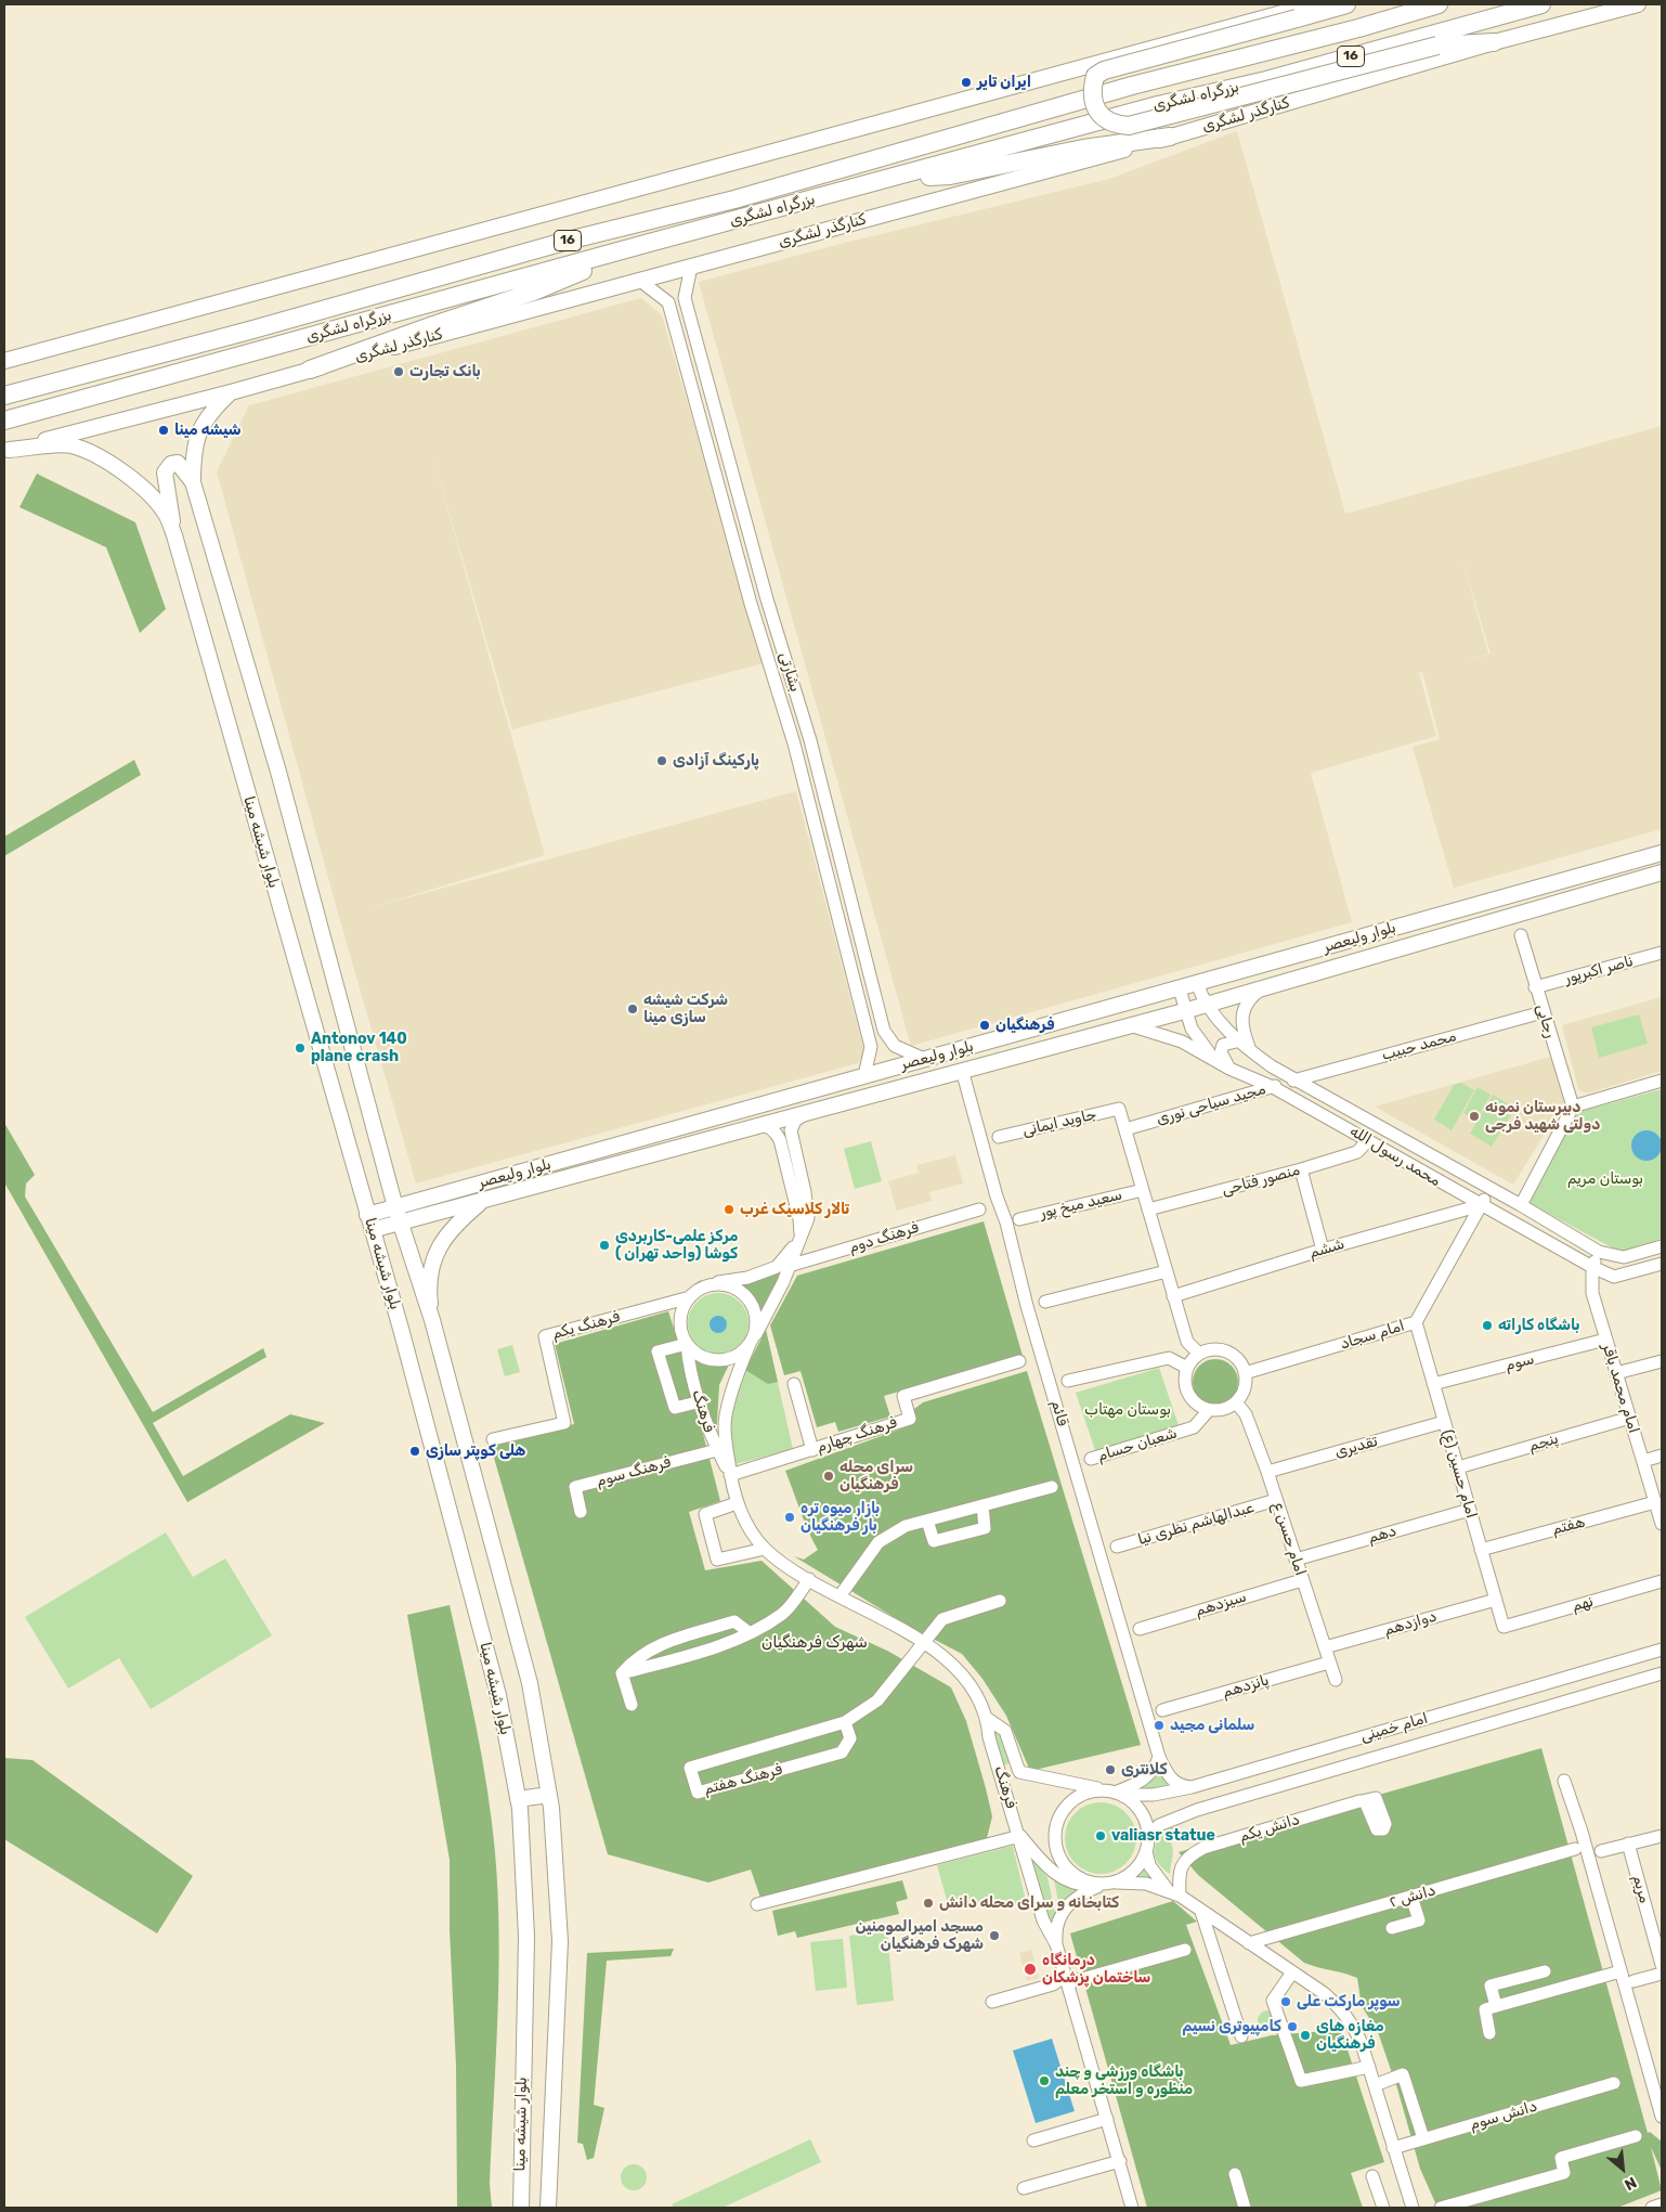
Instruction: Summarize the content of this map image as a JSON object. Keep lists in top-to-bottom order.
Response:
{
  "streets": {
    "highway": ["16", "بزرگراه لشگری"],
    "main road": ["کنارگذر لشگری", "بلوار شیشه مینا", "بلوار ولیعصر"],
    "street": [
      "بشارتی",
      "ناصر اکبرپور",
      "رجایی",
      "محمد حبیب",
      "مجید سیاحی نوری",
      "جاوید ایمانی",
      "محمد رسول الله",
      "منصور فتاحی",
      "سعید میخ پور",
      "فرهنگ دوم",
      "ششم",
      "فرهنگ یکم",
      "امام سجاد",
      "سوم",
      "امام محمد باقر",
      "فرهنگ",
      "قائم",
      "فرهنگ چهارم",
      "پنجم",
      "شعبان حسام",
      "تقدیری",
      "فرهنگ سوم",
      "امام حسین (ع)",
      "عبدالهاشم نظری نیا",
      "هفتم",
      "دهم",
      "امام حسن ع",
      "سیزدهم",
      "نهم",
      "دوازدهم",
      "پانزدهم",
      "امام خمینی",
      "فرهنگ هفتم",
      "دانش یکم",
      "مریم",
      "دانش ۲",
      "دانش سوم"
    ]
  },
  "crossings": [
    ["کنارگذر لشگری", "بشارتی"],
    ["کنارگذر لشگری", "بلوار شیشه مینا"],
    ["بشارتی", "بلوار ولیعصر"],
    ["بلوار شیشه مینا", "بلوار ولیعصر"],
    ["بلوار ولیعصر", "محمد رسول الله"],
    ["بلوار ولیعصر", "قائم"],
    ["ناصر اکبرپور", "رجایی"],
    ["رجایی", "محمد حبیب"],
    ["محمد حبیب", "مجید سیاحی نوری"],
    ["محمد حبیب", "محمد رسول الله"],
    ["مجید سیاحی نوری", "جاوید ایمانی"],
    ["مجید سیاحی نوری", "محمد رسول الله"],
    ["محمد رسول الله", "منصور فتاحی"],
    ["محمد رسول الله", "ششم"],
    ["محمد رسول الله", "امام سجاد"],
    ["محمد رسول الله", "امام محمد باقر"],
    ["فرهنگ دوم", "فرهنگ"],
    ["ششم", "امام سجاد"],
    ["فرهنگ یکم", "فرهنگ"],
    ["امام سجاد", "شعبان حسام"],
    ["امام سجاد", "امام حسین (ع)"],
    ["امام سجاد", "امام حسن ع"],
    ["سوم", "امام محمد باقر"],
    ["سوم", "امام حسین (ع)"],
    ["امام محمد باقر", "پنجم"],
    ["امام محمد باقر", "هفتم"],
    ["فرهنگ", "فرهنگ چهارم"],
    ["فرهنگ", "فرهنگ سوم"],
    ["فرهنگ", "فرهنگ هفتم"],
    ["قائم", "امام خمینی"],
    ["پنجم", "امام حسین (ع)"],
    ["شعبان حسام", "امام حسن ع"],
    ["تقدیری", "امام حسین (ع)"],
    ["تقدیری", "امام حسن ع"],
    ["امام حسین (ع)", "هفتم"],
    ["امام حسین (ع)", "دهم"],
    ["امام حسین (ع)", "نهم"],
    ["امام حسین (ع)", "دوازدهم"],
    ["عبدالهاشم نظری نیا", "امام حسن ع"],
    ["دهم", "امام حسن ع"],
    ["امام حسن ع", "سیزدهم"],
    ["امام حسن ع", "دوازدهم"],
    ["امام حسن ع", "پانزدهم"]
  ],
  "districts": ["شهرک فرهنگیان"],
  "parks": ["بوستان مریم", "بوستان مهتاب"],
  "places": [
    "ایران تایر",
    "بانک تجارت",
    "شیشه مینا",
    "پارکینگ آزادی",
    "شرکت شیشه سازی مینا",
    "فرهنگیان",
    "Antonov 140 plane crash",
    "دبیرستان نمونه دولتی شهید فرجی",
    "تالار کلاسیک غرب",
    "مرکز علمی-کاربردی کوشا (واحد تهران )",
    "باشگاه کاراته",
    "هلی کوپتر سازی",
    "سرای محله فرهنگیان",
    "بازار میوه تره بار فرهنگیان",
    "سلمانی مجید",
    "کلانتری",
    "valiasr statue",
    "کتابخانه و سرای محله دانش",
    "مسجد امیرالمومنین شهرک فرهنگیان",
    "درمانگاه ساختمان پزشکان",
    "سوپر مارکت علی",
    "کامپیوتری نسیم",
    "مغازه های فرهنگیان",
    "باشگاه ورزشی و چند منظوره و استخر معلم"
  ],
  "north": "bottom right"
}
